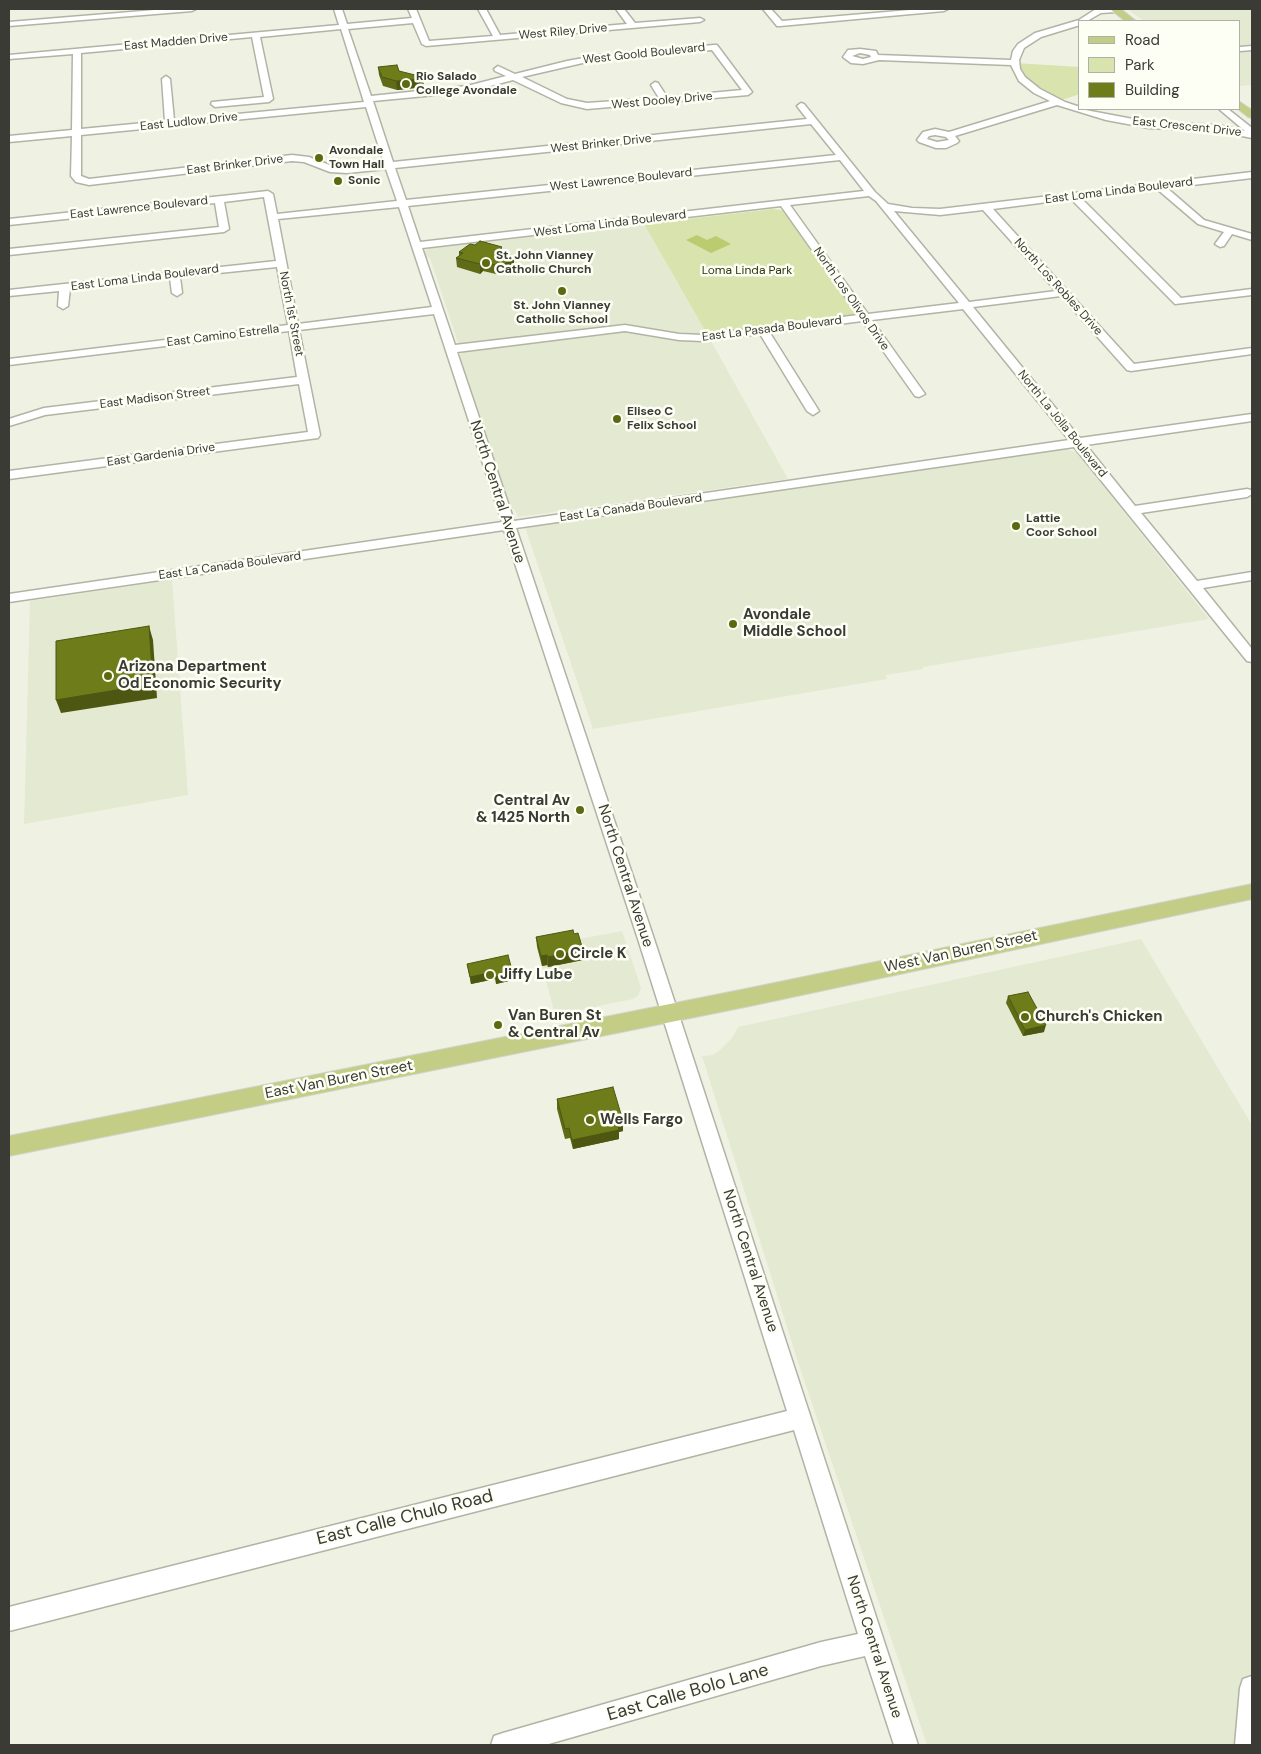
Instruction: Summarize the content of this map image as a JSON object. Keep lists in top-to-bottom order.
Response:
{
  "streets": {
    "main road": ["West Van Buren Street", "East Van Buren Street"],
    "street": [
      "West Riley Drive",
      "East Madden Drive",
      "West Goold Boulevard",
      "West Dooley Drive",
      "East Ludlow Drive",
      "East Crescent Drive",
      "West Brinker Drive",
      "East Brinker Drive",
      "West Lawrence Boulevard",
      "East Loma Linda Boulevard",
      "East Lawrence Boulevard",
      "West Loma Linda Boulevard",
      "North Los Robles Drive",
      "North Los Olivos Drive",
      "North 1st Street",
      "East La Pasada Boulevard",
      "East Camino Estrella",
      "East Madison Street",
      "North La Jolla Boulevard",
      "East Gardenia Drive",
      "North Central Avenue",
      "East La Canada Boulevard",
      "East Calle Chulo Road",
      "East Calle Bolo Lane"
    ]
  },
  "crossings": [
    ["West Riley Drive", "East Madden Drive"],
    ["East Madden Drive", "North Central Avenue"],
    ["West Goold Boulevard", "West Dooley Drive"],
    ["West Goold Boulevard", "East Ludlow Drive"],
    ["West Goold Boulevard", "North Central Avenue"],
    ["East Ludlow Drive", "East Brinker Drive"],
    ["East Ludlow Drive", "North Central Avenue"],
    ["West Brinker Drive", "East Brinker Drive"],
    ["West Brinker Drive", "North La Jolla Boulevard"],
    ["West Brinker Drive", "North Central Avenue"],
    ["East Brinker Drive", "North Central Avenue"],
    ["West Lawrence Boulevard", "North La Jolla Boulevard"],
    ["West Lawrence Boulevard", "North Central Avenue"],
    ["East Loma Linda Boulevard", "West Loma Linda Boulevard"],
    ["East Loma Linda Boulevard", "North Los Robles Drive"],
    ["East Loma Linda Boulevard", "North 1st Street"],
    ["East Lawrence Boulevard", "North 1st Street"],
    ["West Loma Linda Boulevard", "North Los Robles Drive"],
    ["West Loma Linda Boulevard", "North Los Olivos Drive"],
    ["West Loma Linda Boulevard", "North La Jolla Boulevard"],
    ["West Loma Linda Boulevard", "North Central Avenue"],
    ["North Los Robles Drive", "East La Pasada Boulevard"],
    ["North Los Olivos Drive", "East La Pasada Boulevard"],
    ["North 1st Street", "East Camino Estrella"],
    ["North 1st Street", "East Madison Street"],
    ["North 1st Street", "East Gardenia Drive"],
    ["East La Pasada Boulevard", "North La Jolla Boulevard"],
    ["East La Pasada Boulevard", "North Central Avenue"],
    ["East Camino Estrella", "North Central Avenue"],
    ["North La Jolla Boulevard", "East La Canada Boulevard"],
    ["North Central Avenue", "East La Canada Boulevard"],
    ["North Central Avenue", "West Van Buren Street"],
    ["North Central Avenue", "East Van Buren Street"],
    ["North Central Avenue", "East Calle Chulo Road"],
    ["North Central Avenue", "East Calle Bolo Lane"],
    ["West Van Buren Street", "East Van Buren Street"]
  ],
  "parks": ["Loma Linda Park"],
  "places": [
    "Rio Salado College Avondale",
    "Avondale Town Hall",
    "Sonic",
    "St. John Vianney Catholic Church",
    "St. John Vianney Catholic School",
    "Eliseo C Felix School",
    "Lattie Coor School",
    "Avondale Middle School",
    "Arizona Department Od Economic Security",
    "Central Av & 1425 North",
    "Circle K",
    "Jiffy Lube",
    "Church's Chicken",
    "Van Buren St & Central Av",
    "Wells Fargo"
  ],
  "legend": ["Road", "Park", "Building"]
}
